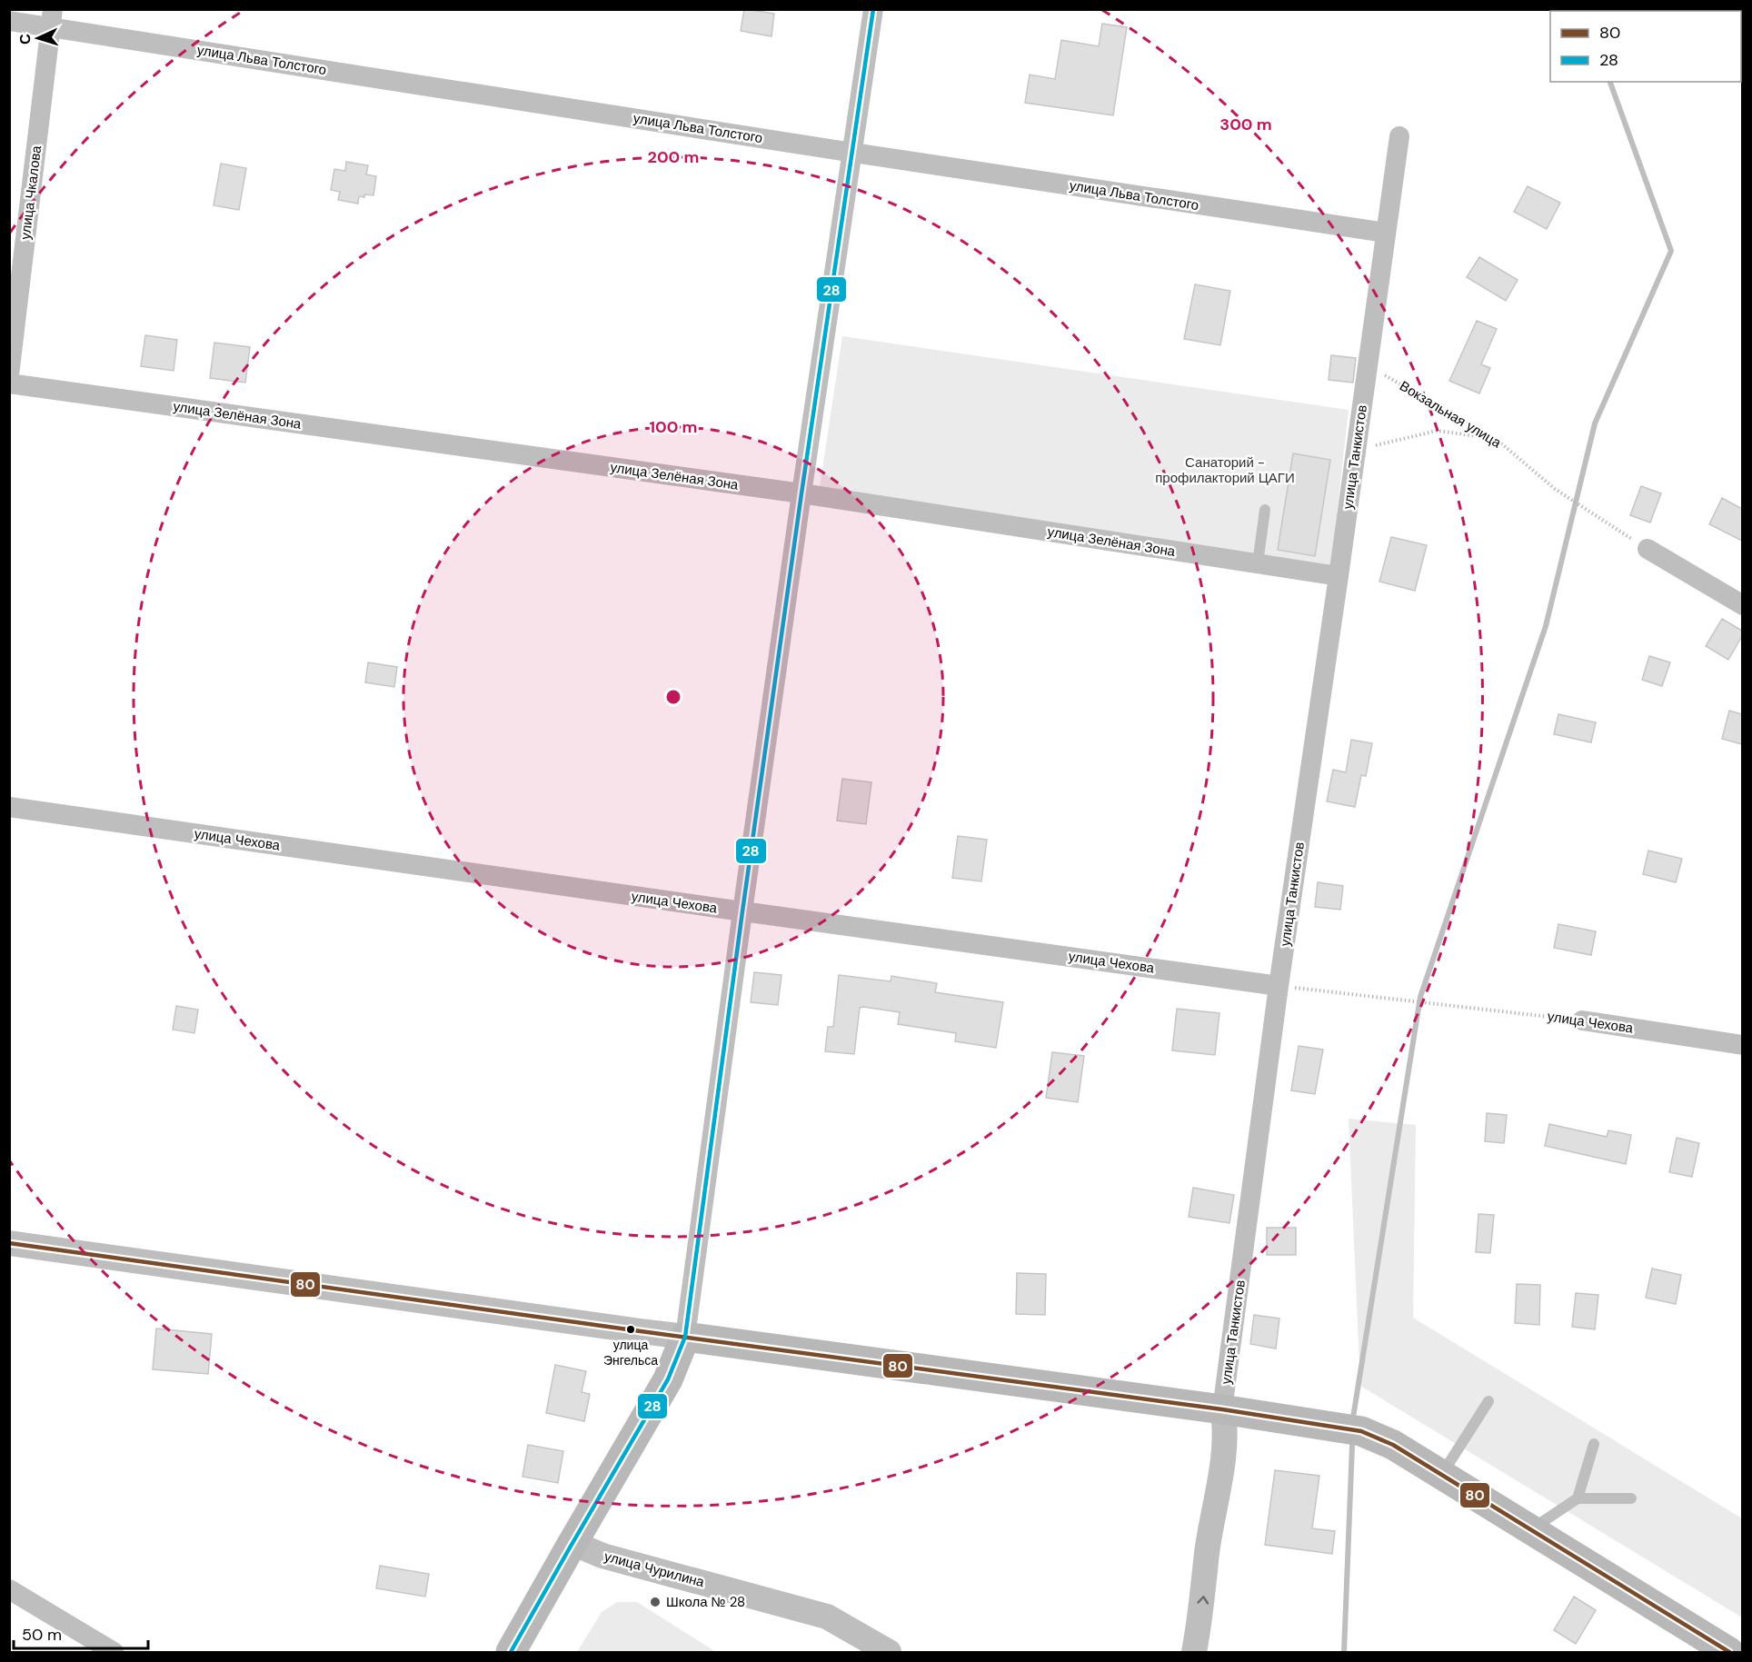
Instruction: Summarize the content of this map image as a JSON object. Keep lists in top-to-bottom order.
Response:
{
  "streets": {
    "street": [
      "улица Льва Толстого",
      "улица Чкалова",
      "улица Зелёная Зона",
      "улица Танкистов",
      "улица Чехова",
      "улица Чурилина"
    ],
    "path": ["Вокзальная улица"]
  },
  "crossings": [
    ["улица Льва Толстого", "улица Чкалова"],
    ["улица Льва Толстого", "улица Танкистов"],
    ["Вокзальная улица", "улица Танкистов"],
    ["улица Зелёная Зона", "улица Танкистов"],
    ["улица Танкистов", "улица Чехова"]
  ],
  "parks": ["Санаторий - профилакторий ЦАГИ"],
  "places": ["улица Энгельса", "Школа № 28"],
  "lines": ["transit line 28", "transit line 80"],
  "legend": ["80", "28"],
  "scale_bar": "50 m",
  "north": "left",
  "rings": ["300 m", "200 m", "100 m"]
}
